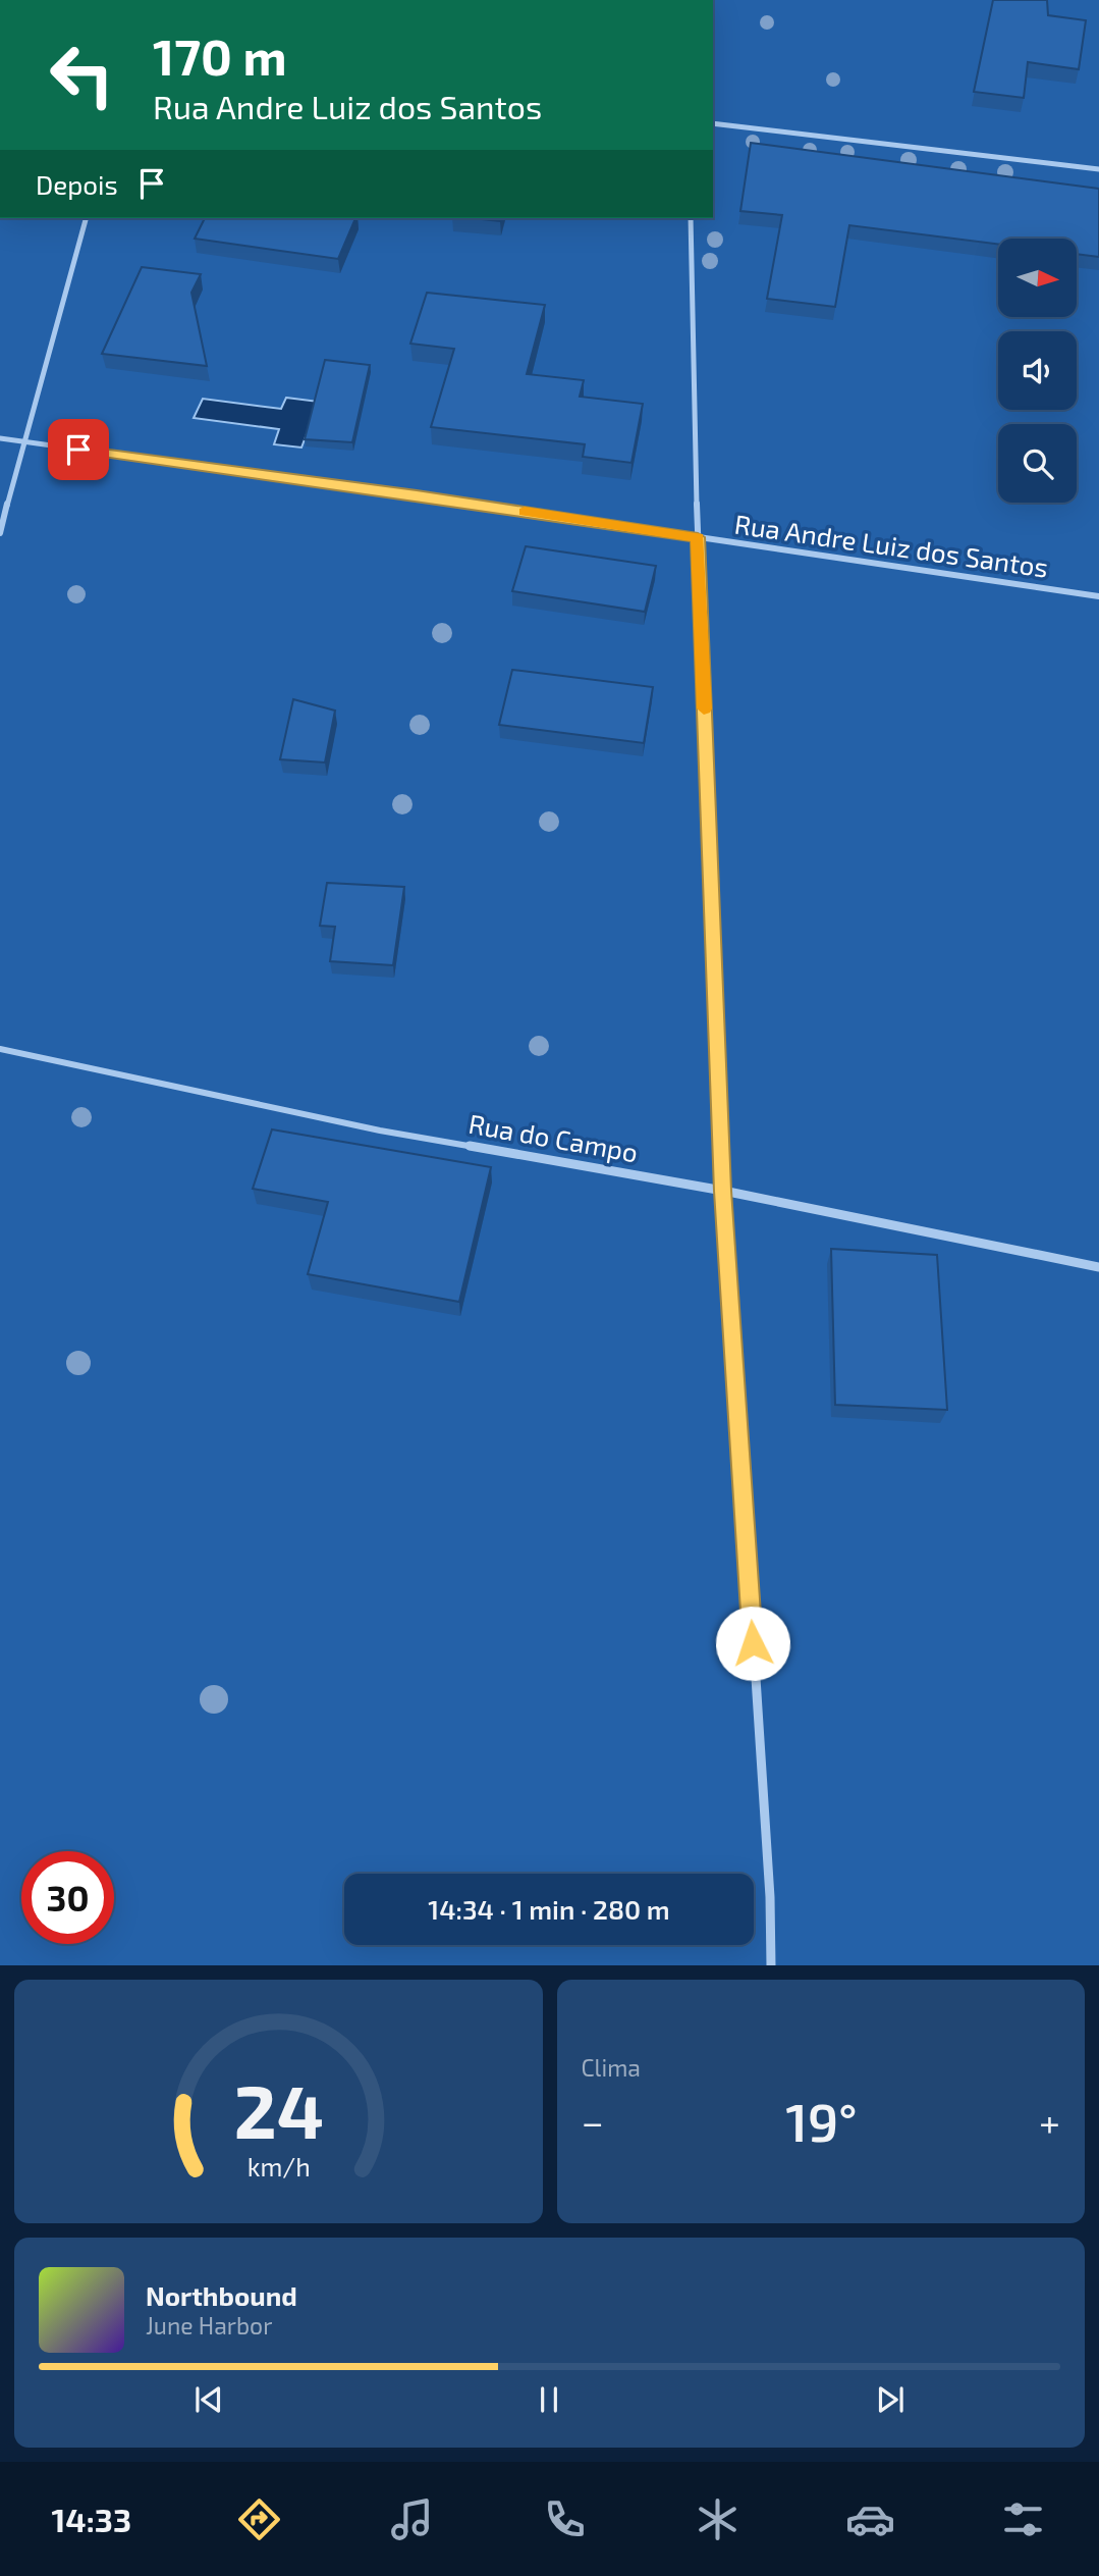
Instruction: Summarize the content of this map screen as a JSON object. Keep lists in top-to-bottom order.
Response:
{
  "streets": {
    "street": ["Rua Andre Luiz dos Santos", "Rua do Campo"]
  },
  "north": "right",
  "page": {
    "turn": ["170 m", "Rua Andre Luiz dos Santos"],
    "then": "Depois",
    "limit": "30",
    "trip": "14:34 · 1 min · 280 m",
    "tile": "Clima",
    "heat": ["−", "19°", "+"],
    "song": ["Northbound", "June Harbor"],
    "tabs": "14:33",
    "gauge": ["24", "km/h"]
  }
}
